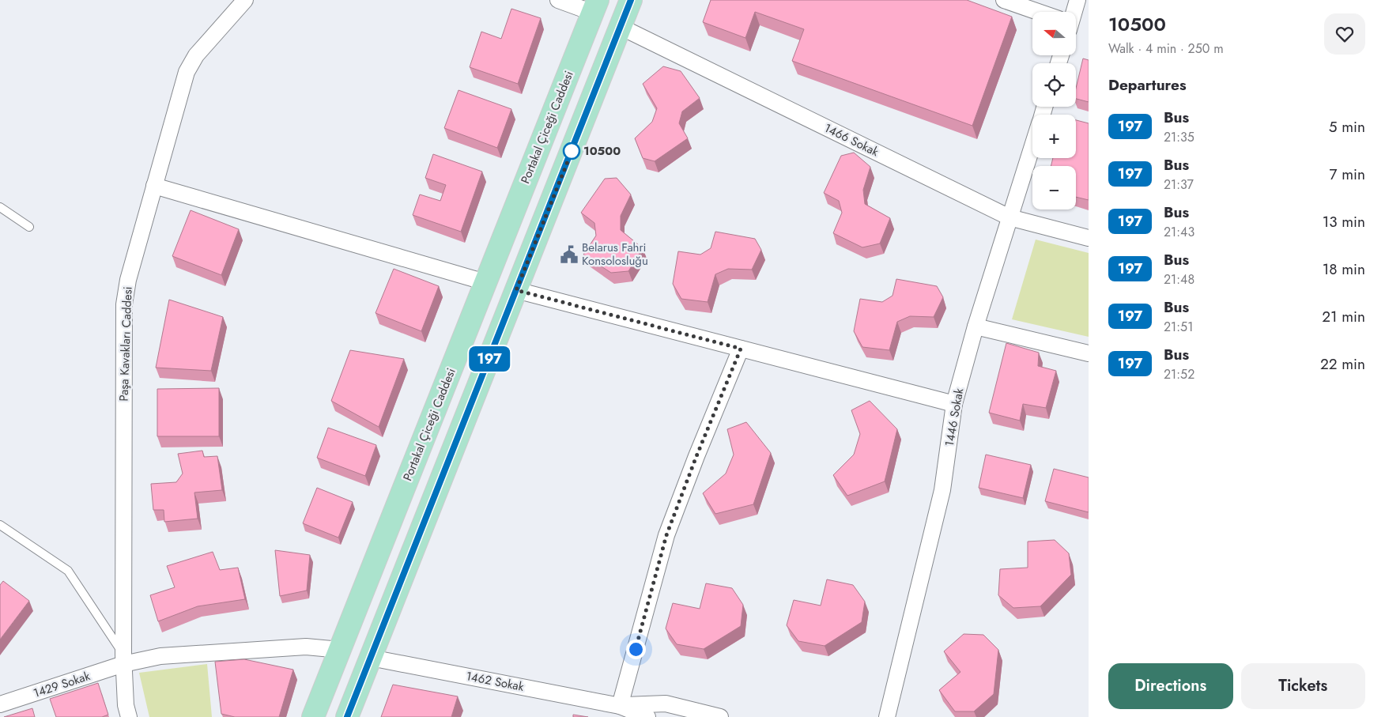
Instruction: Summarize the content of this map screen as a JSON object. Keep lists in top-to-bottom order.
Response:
{
  "streets": {
    "main road": ["Portakal Çiceği Caddesi"],
    "street": [
      "1466 Sokak",
      "Paşa Kavakları Caddesi",
      "1446 Sokak",
      "1462 Sokak",
      "1429 Sokak"
    ]
  },
  "crossings": [
    ["Portakal Çiceği Caddesi", "1429 Sokak"],
    ["1466 Sokak", "1446 Sokak"],
    ["Paşa Kavakları Caddesi", "1429 Sokak"]
  ],
  "places": {
    "other": ["10500"],
    "public building": ["Belarus Fahri Konsolosluğu"]
  },
  "lines": ["bus line 197"],
  "north": "left",
  "page": {
    "on_map": "197",
    "heading": [
      ["10500", "Walk · 4 min · 250 m"],
      "Departures"
    ],
    "map_buttons": ["+", "−"],
    "list": [
      {
        "mark": "197",
        "name": "Bus",
        "note": "21:35",
        "value": "5 min"
      },
      {
        "mark": "197",
        "name": "Bus",
        "note": "21:37",
        "value": "7 min"
      },
      {
        "mark": "197",
        "name": "Bus",
        "note": "21:43",
        "value": "13 min"
      },
      {
        "mark": "197",
        "name": "Bus",
        "note": "21:48",
        "value": "18 min"
      },
      {
        "mark": "197",
        "name": "Bus",
        "note": "21:51",
        "value": "21 min"
      },
      {
        "mark": "197",
        "name": "Bus",
        "note": "21:52",
        "value": "22 min"
      }
    ],
    "buttons": ["Directions", "Tickets"]
  }
}
